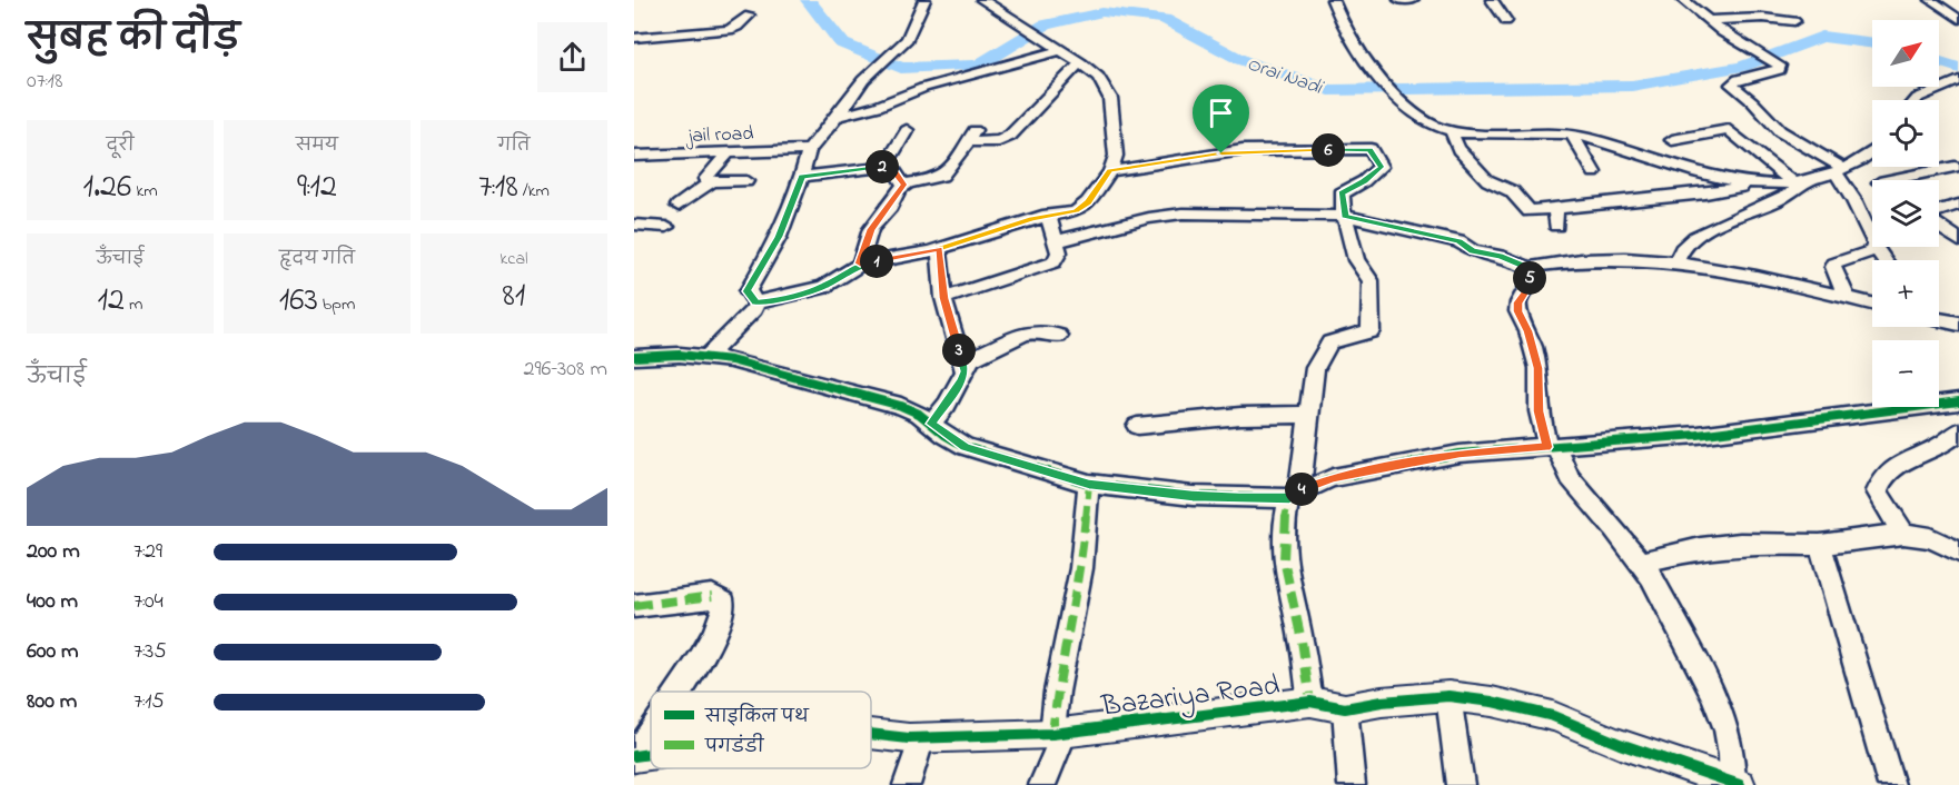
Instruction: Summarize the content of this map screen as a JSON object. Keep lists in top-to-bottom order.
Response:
{
  "streets": {
    "street": ["jail road", "Bazariya Road"]
  },
  "water": ["Orai Nadi"],
  "legend": ["साइकिल पथ", "पगडंडी"],
  "north": "top right",
  "page": {
    "heading": ["सुबह की दौड़", "07:18"],
    "map_buttons": ["+", "−"],
    "stats": [
      ["दूरी", "1.26 km"],
      ["समय", "9:12"],
      ["गति", "7:18 /km"],
      ["ऊँचाई", "12 m"],
      ["हृदय गति", "163 bpm"],
      ["kcal", "81"]
    ],
    "pins": [
      "6",
      "2",
      "1",
      "5",
      "3",
      "4"
    ],
    "chart": ["ऊँचाई", "296–308 m"],
    "list": [
      {
        "name": "200 m",
        "note": "7:29"
      },
      {
        "name": "400 m",
        "note": "7:04"
      },
      {
        "name": "600 m",
        "note": "7:35"
      },
      {
        "name": "800 m",
        "note": "7:15"
      }
    ]
  }
}
